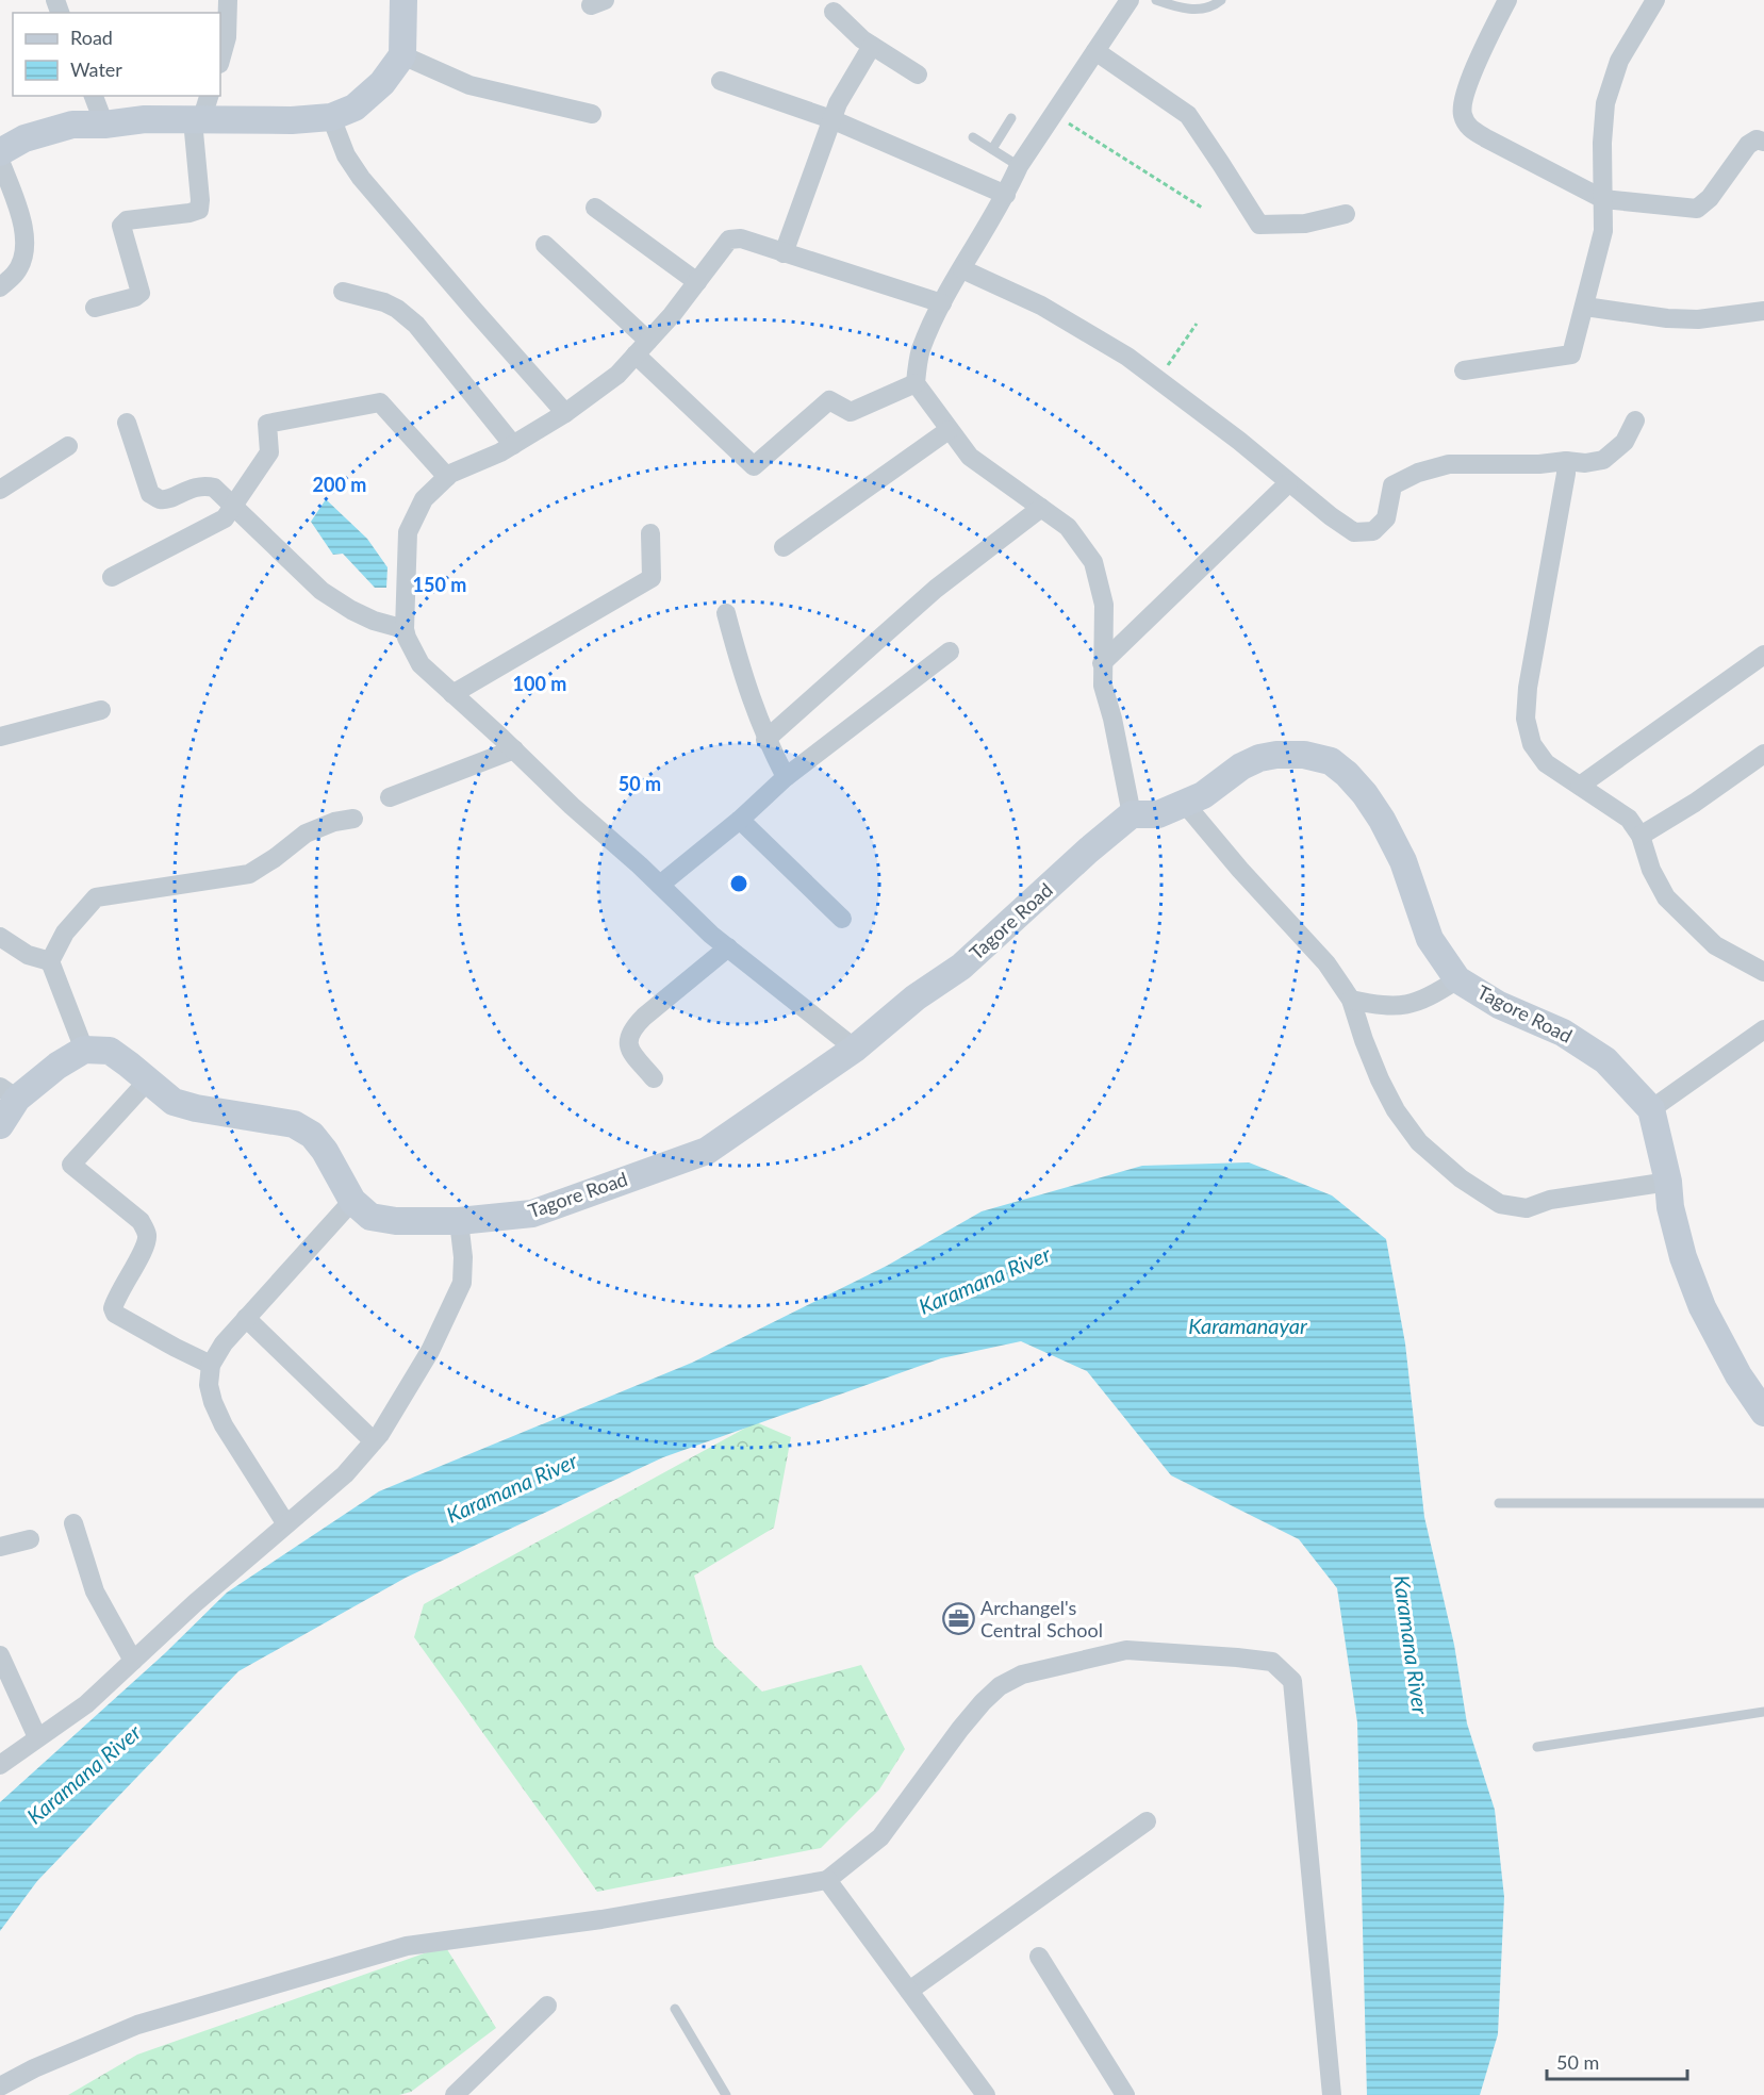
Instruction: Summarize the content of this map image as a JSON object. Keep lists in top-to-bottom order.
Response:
{
  "streets": {
    "street": ["Tagore Road"]
  },
  "water": ["Karamana River", "Karamanayar"],
  "places": {
    "office": ["Archangel's Central School"]
  },
  "legend": ["Road", "Water"],
  "scale_bar": "50 m",
  "rings": [
    "200 m",
    "150 m",
    "100 m",
    "50 m"
  ]
}
